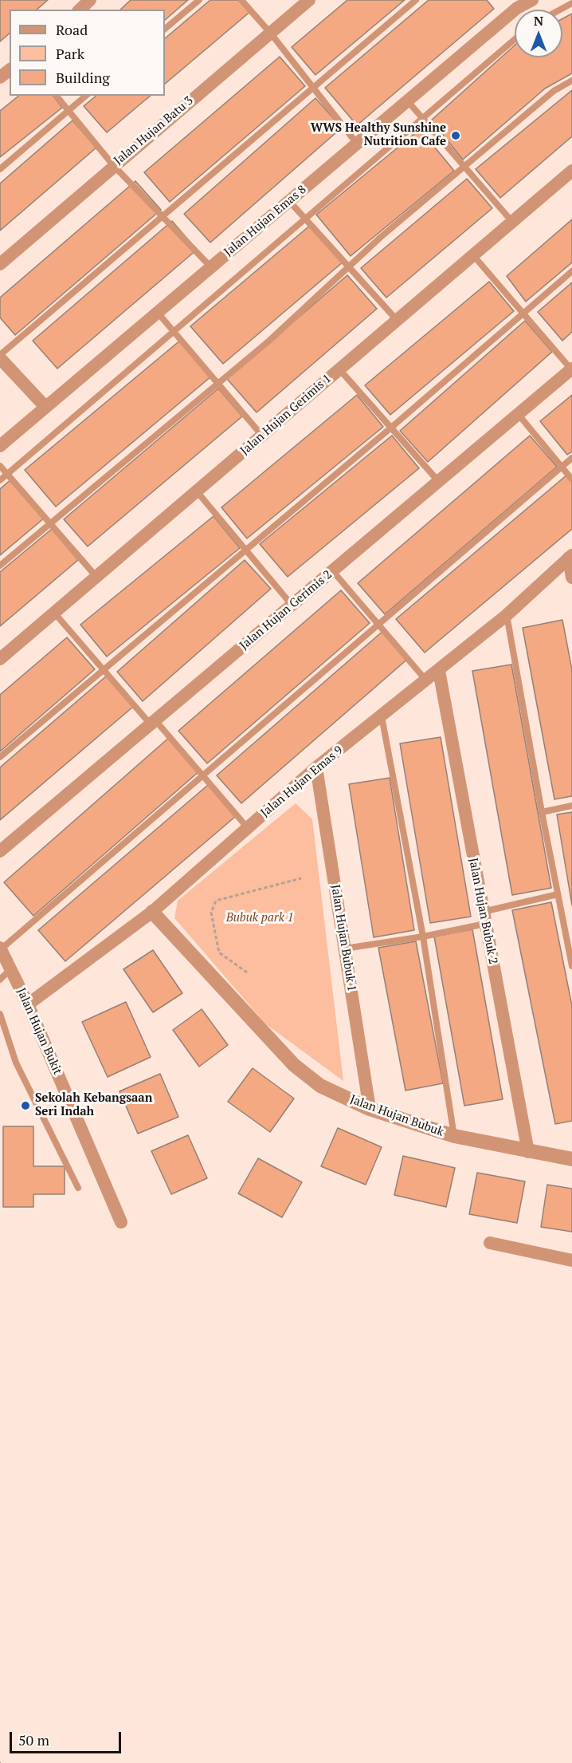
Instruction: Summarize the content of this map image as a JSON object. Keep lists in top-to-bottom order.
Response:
{
  "streets": {
    "street": [
      "Jalan Hujan Batu 3",
      "Jalan Hujan Emas 8",
      "Jalan Hujan Gerimis 1",
      "Jalan Hujan Gerimis 2",
      "Jalan Hujan Emas 9",
      "Jalan Hujan Bubuk 2",
      "Jalan Hujan Bubuk 1",
      "Jalan Hujan Bukit",
      "Jalan Hujan Bubuk"
    ]
  },
  "crossings": [
    ["Jalan Hujan Emas 9", "Jalan Hujan Bubuk 2"],
    ["Jalan Hujan Emas 9", "Jalan Hujan Bubuk 1"],
    ["Jalan Hujan Emas 9", "Jalan Hujan Bukit"],
    ["Jalan Hujan Emas 9", "Jalan Hujan Bubuk"],
    ["Jalan Hujan Bubuk 2", "Jalan Hujan Bubuk"],
    ["Jalan Hujan Bubuk 1", "Jalan Hujan Bubuk"]
  ],
  "parks": ["Bubuk park 1"],
  "places": ["WWS Healthy Sunshine Nutrition Cafe", "Sekolah Kebangsaan Seri Indah"],
  "legend": ["Road", "Park", "Building"],
  "scale_bar": "50 m",
  "north": "top"
}
